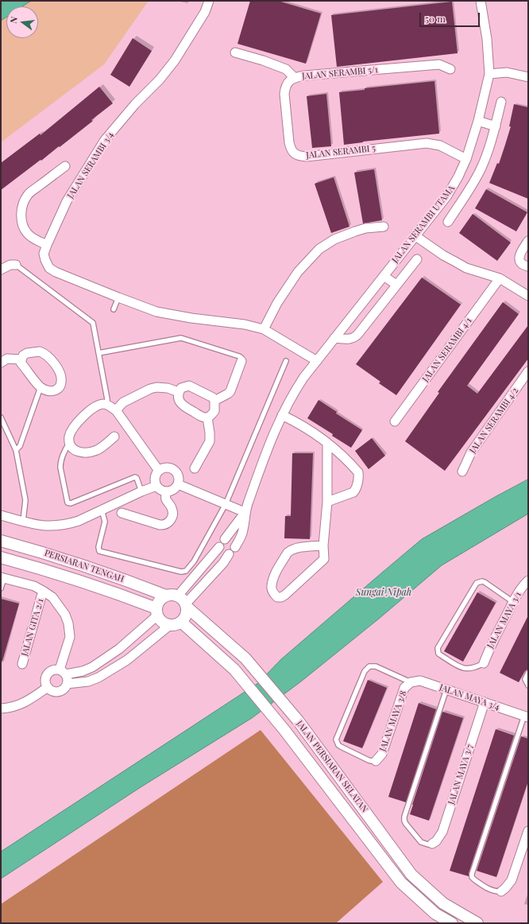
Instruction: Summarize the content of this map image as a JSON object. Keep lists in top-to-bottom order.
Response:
{
  "streets": {
    "street": [
      "JALAN SERAMBI 5/1",
      "JALAN SERAMBI 5",
      "JALAN SERAMBI 3/4",
      "JALAN SERAMBI UTAMA",
      "JALAN SERAMBI 4/1",
      "JALAN SERAMBI 4/2",
      "PERSIARAN TENGAH",
      "JALAN MAYA 3/1",
      "JALAN GITA 2/1",
      "JALAN MAYA 3/4",
      "JALAN MAYA 3/8",
      "JALAN PERSIARAN SELATAN",
      "JALAN MAYA 3/7"
    ]
  },
  "crossings": [
    ["JALAN SERAMBI 5/1", "JALAN SERAMBI 5"],
    ["JALAN SERAMBI 5", "JALAN SERAMBI UTAMA"],
    ["JALAN SERAMBI 3/4", "JALAN SERAMBI UTAMA"],
    ["PERSIARAN TENGAH", "JALAN PERSIARAN SELATAN"],
    ["JALAN MAYA 3/4", "JALAN MAYA 3/8"],
    ["JALAN MAYA 3/4", "JALAN MAYA 3/7"]
  ],
  "water": ["Sungai Nipah"],
  "scale_bar": "50 m",
  "north": "left"
}
